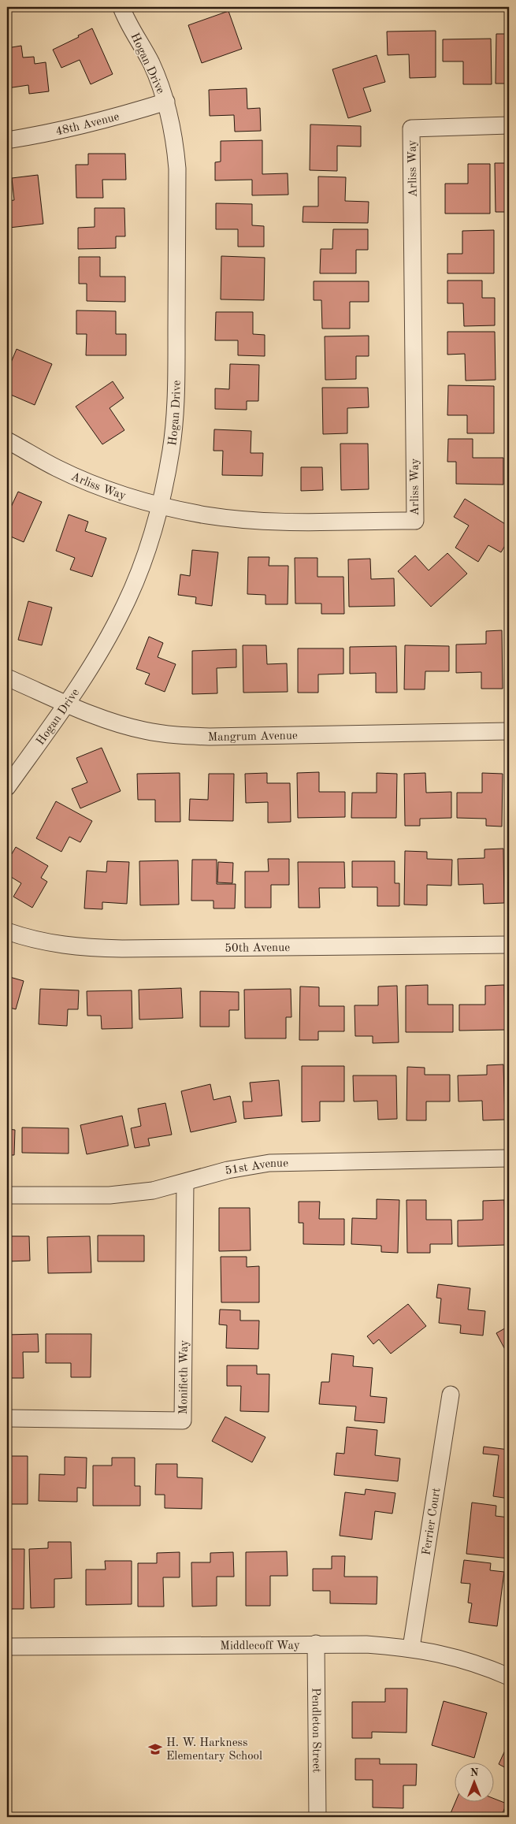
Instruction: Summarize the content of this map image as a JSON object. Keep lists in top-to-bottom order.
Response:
{
  "streets": {
    "street": [
      "Hogan Drive",
      "48th Avenue",
      "Arliss Way",
      "Mangrum Avenue",
      "50th Avenue",
      "51st Avenue",
      "Monifieth Way",
      "Ferrier Court",
      "Middlecoff Way",
      "Pendleton Street"
    ]
  },
  "crossings": [
    ["Hogan Drive", "48th Avenue"],
    ["Hogan Drive", "Arliss Way"],
    ["Hogan Drive", "Mangrum Avenue"],
    ["51st Avenue", "Monifieth Way"],
    ["Ferrier Court", "Middlecoff Way"],
    ["Middlecoff Way", "Pendleton Street"]
  ],
  "places": {
    "school or university": ["H. W. Harkness Elementary School"]
  },
  "north": "top"
}
